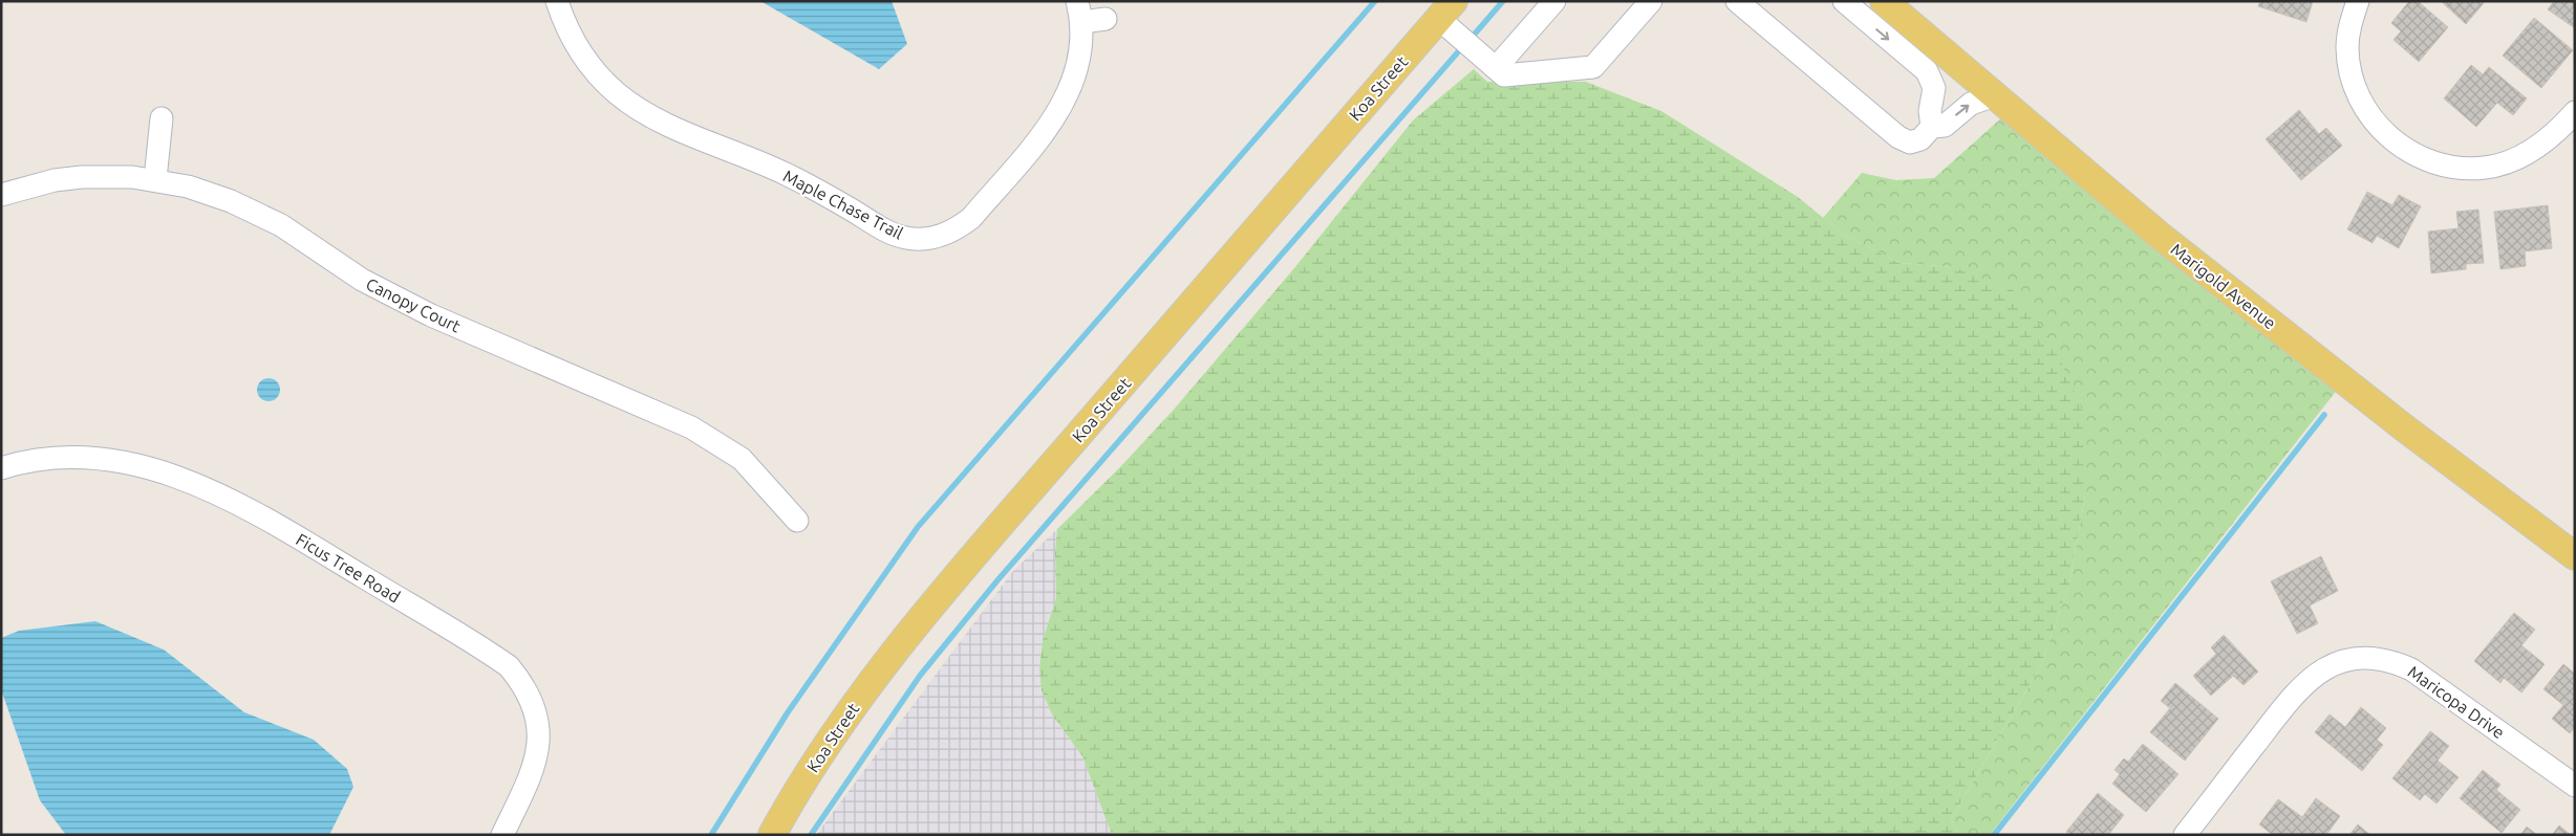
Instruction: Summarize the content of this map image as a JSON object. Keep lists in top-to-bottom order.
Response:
{
  "streets": {
    "main road": ["Koa Street", "Marigold Avenue"],
    "street": [
      "Maple Chase Trail",
      "Canopy Court",
      "Ficus Tree Road",
      "Maricopa Drive"
    ]
  }
}
